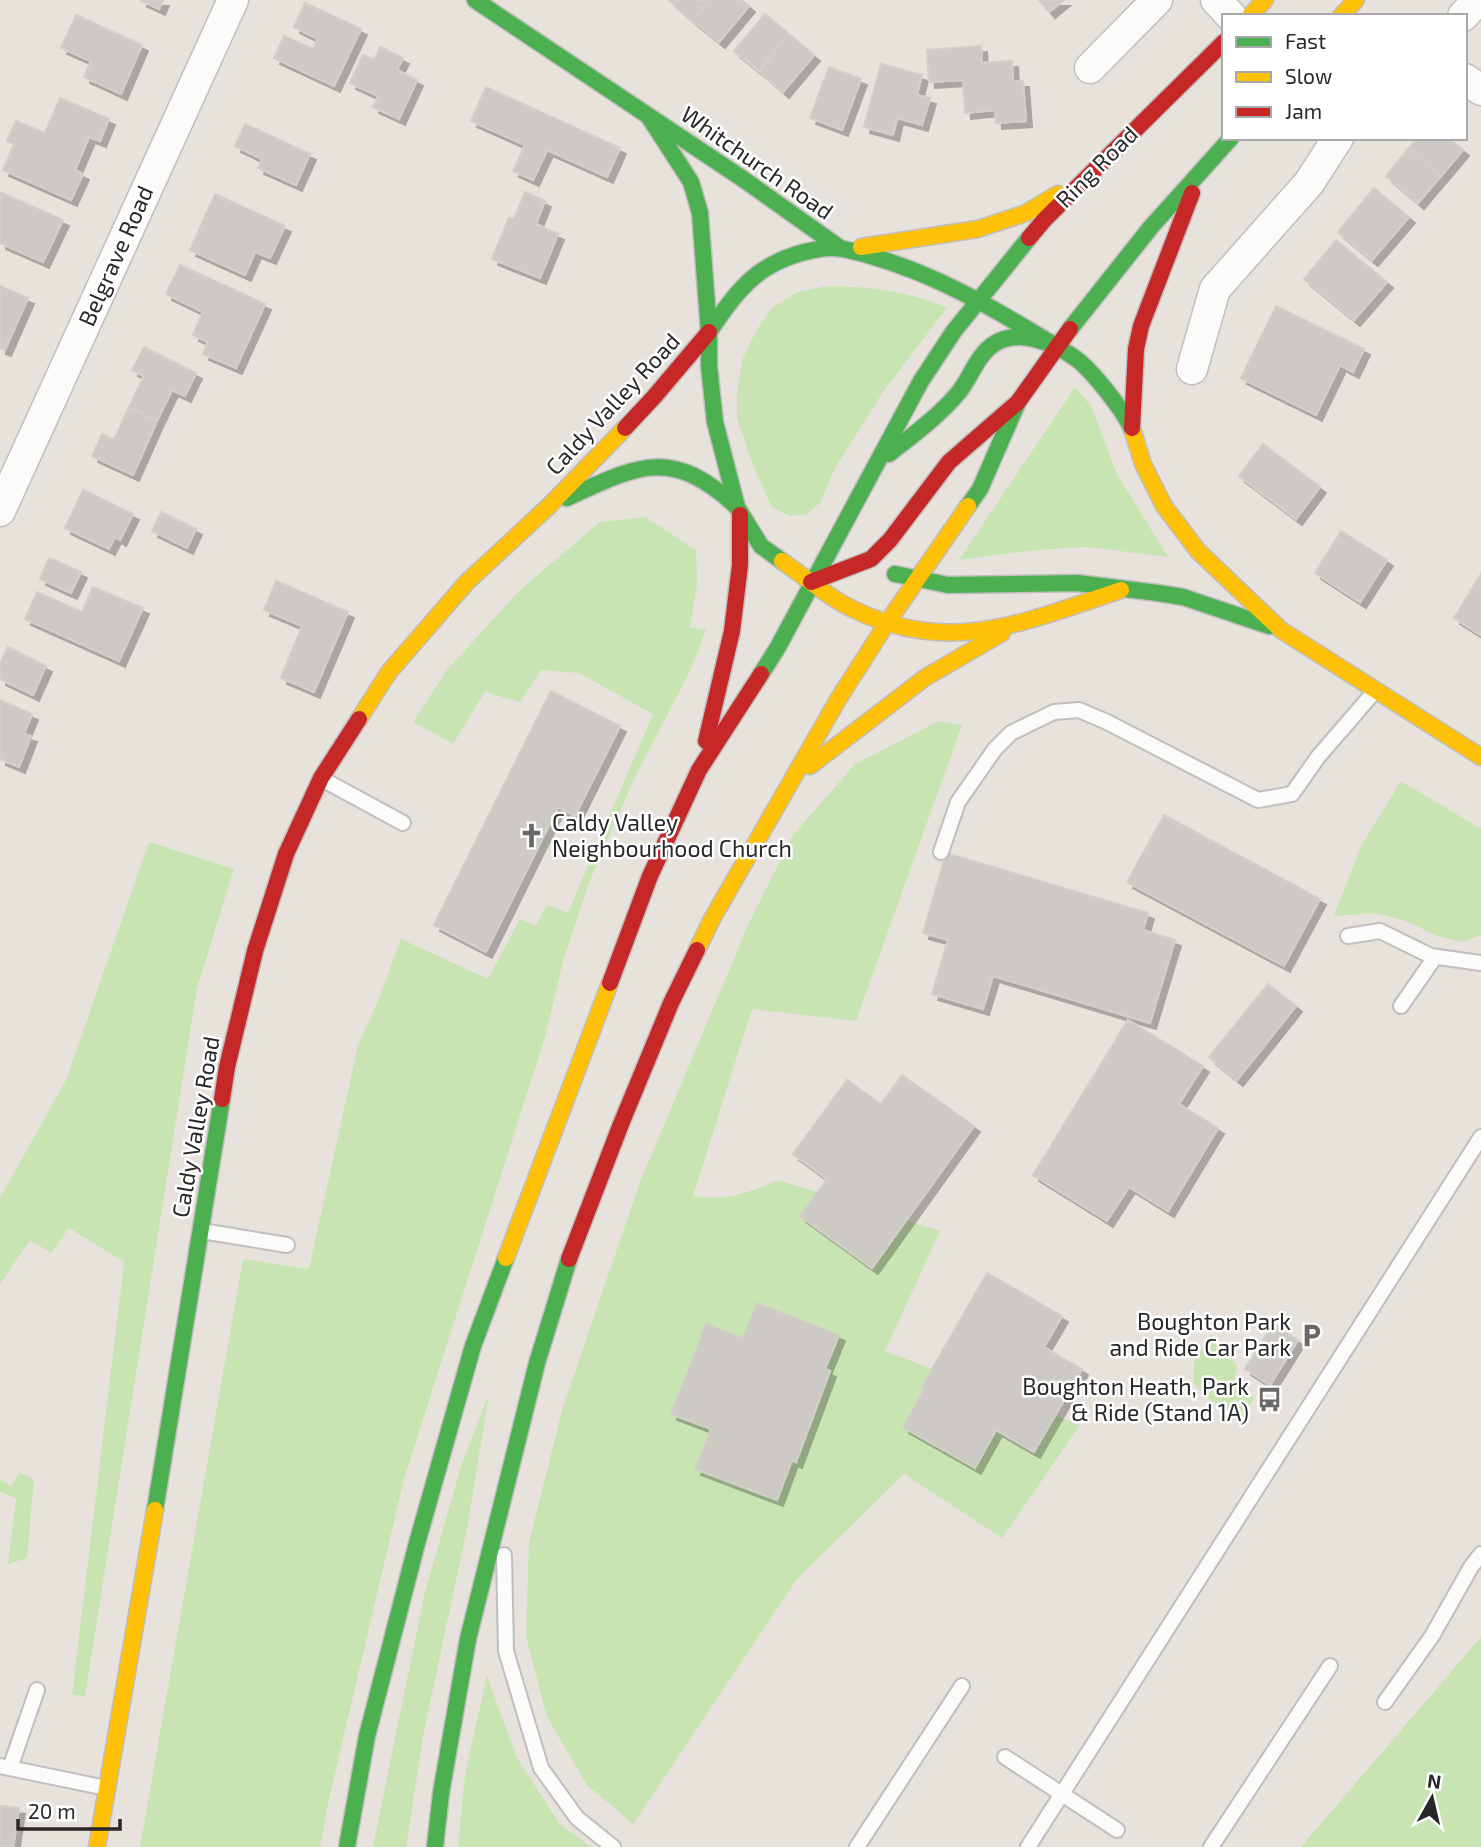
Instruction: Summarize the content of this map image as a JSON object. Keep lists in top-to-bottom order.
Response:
{
  "streets": {
    "main road": ["Whitchurch Road", "Ring Road", "Caldy Valley Road"],
    "street": ["Belgrave Road"]
  },
  "crossings": [
    ["Whitchurch Road", "Caldy Valley Road"],
    ["Ring Road", "Caldy Valley Road"]
  ],
  "places": {
    "church": ["Caldy Valley Neighbourhood Church"],
    "parking": ["Boughton Park and Ride Car Park"],
    "bus stop": ["Boughton Heath, Park & Ride (Stand 1A)"]
  },
  "legend": ["Fast", "Slow", "Jam"],
  "scale_bar": "20 m",
  "north": "top"
}
